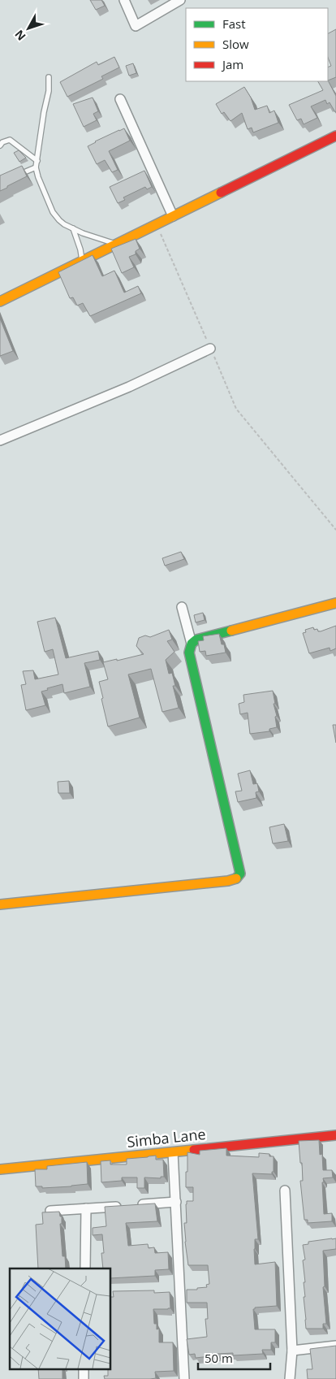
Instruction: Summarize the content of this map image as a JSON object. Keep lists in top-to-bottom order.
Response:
{
  "streets": {
    "street": ["Simba Lane"]
  },
  "legend": ["Fast", "Slow", "Jam"],
  "scale_bar": "50 m",
  "north": "bottom left"
}
